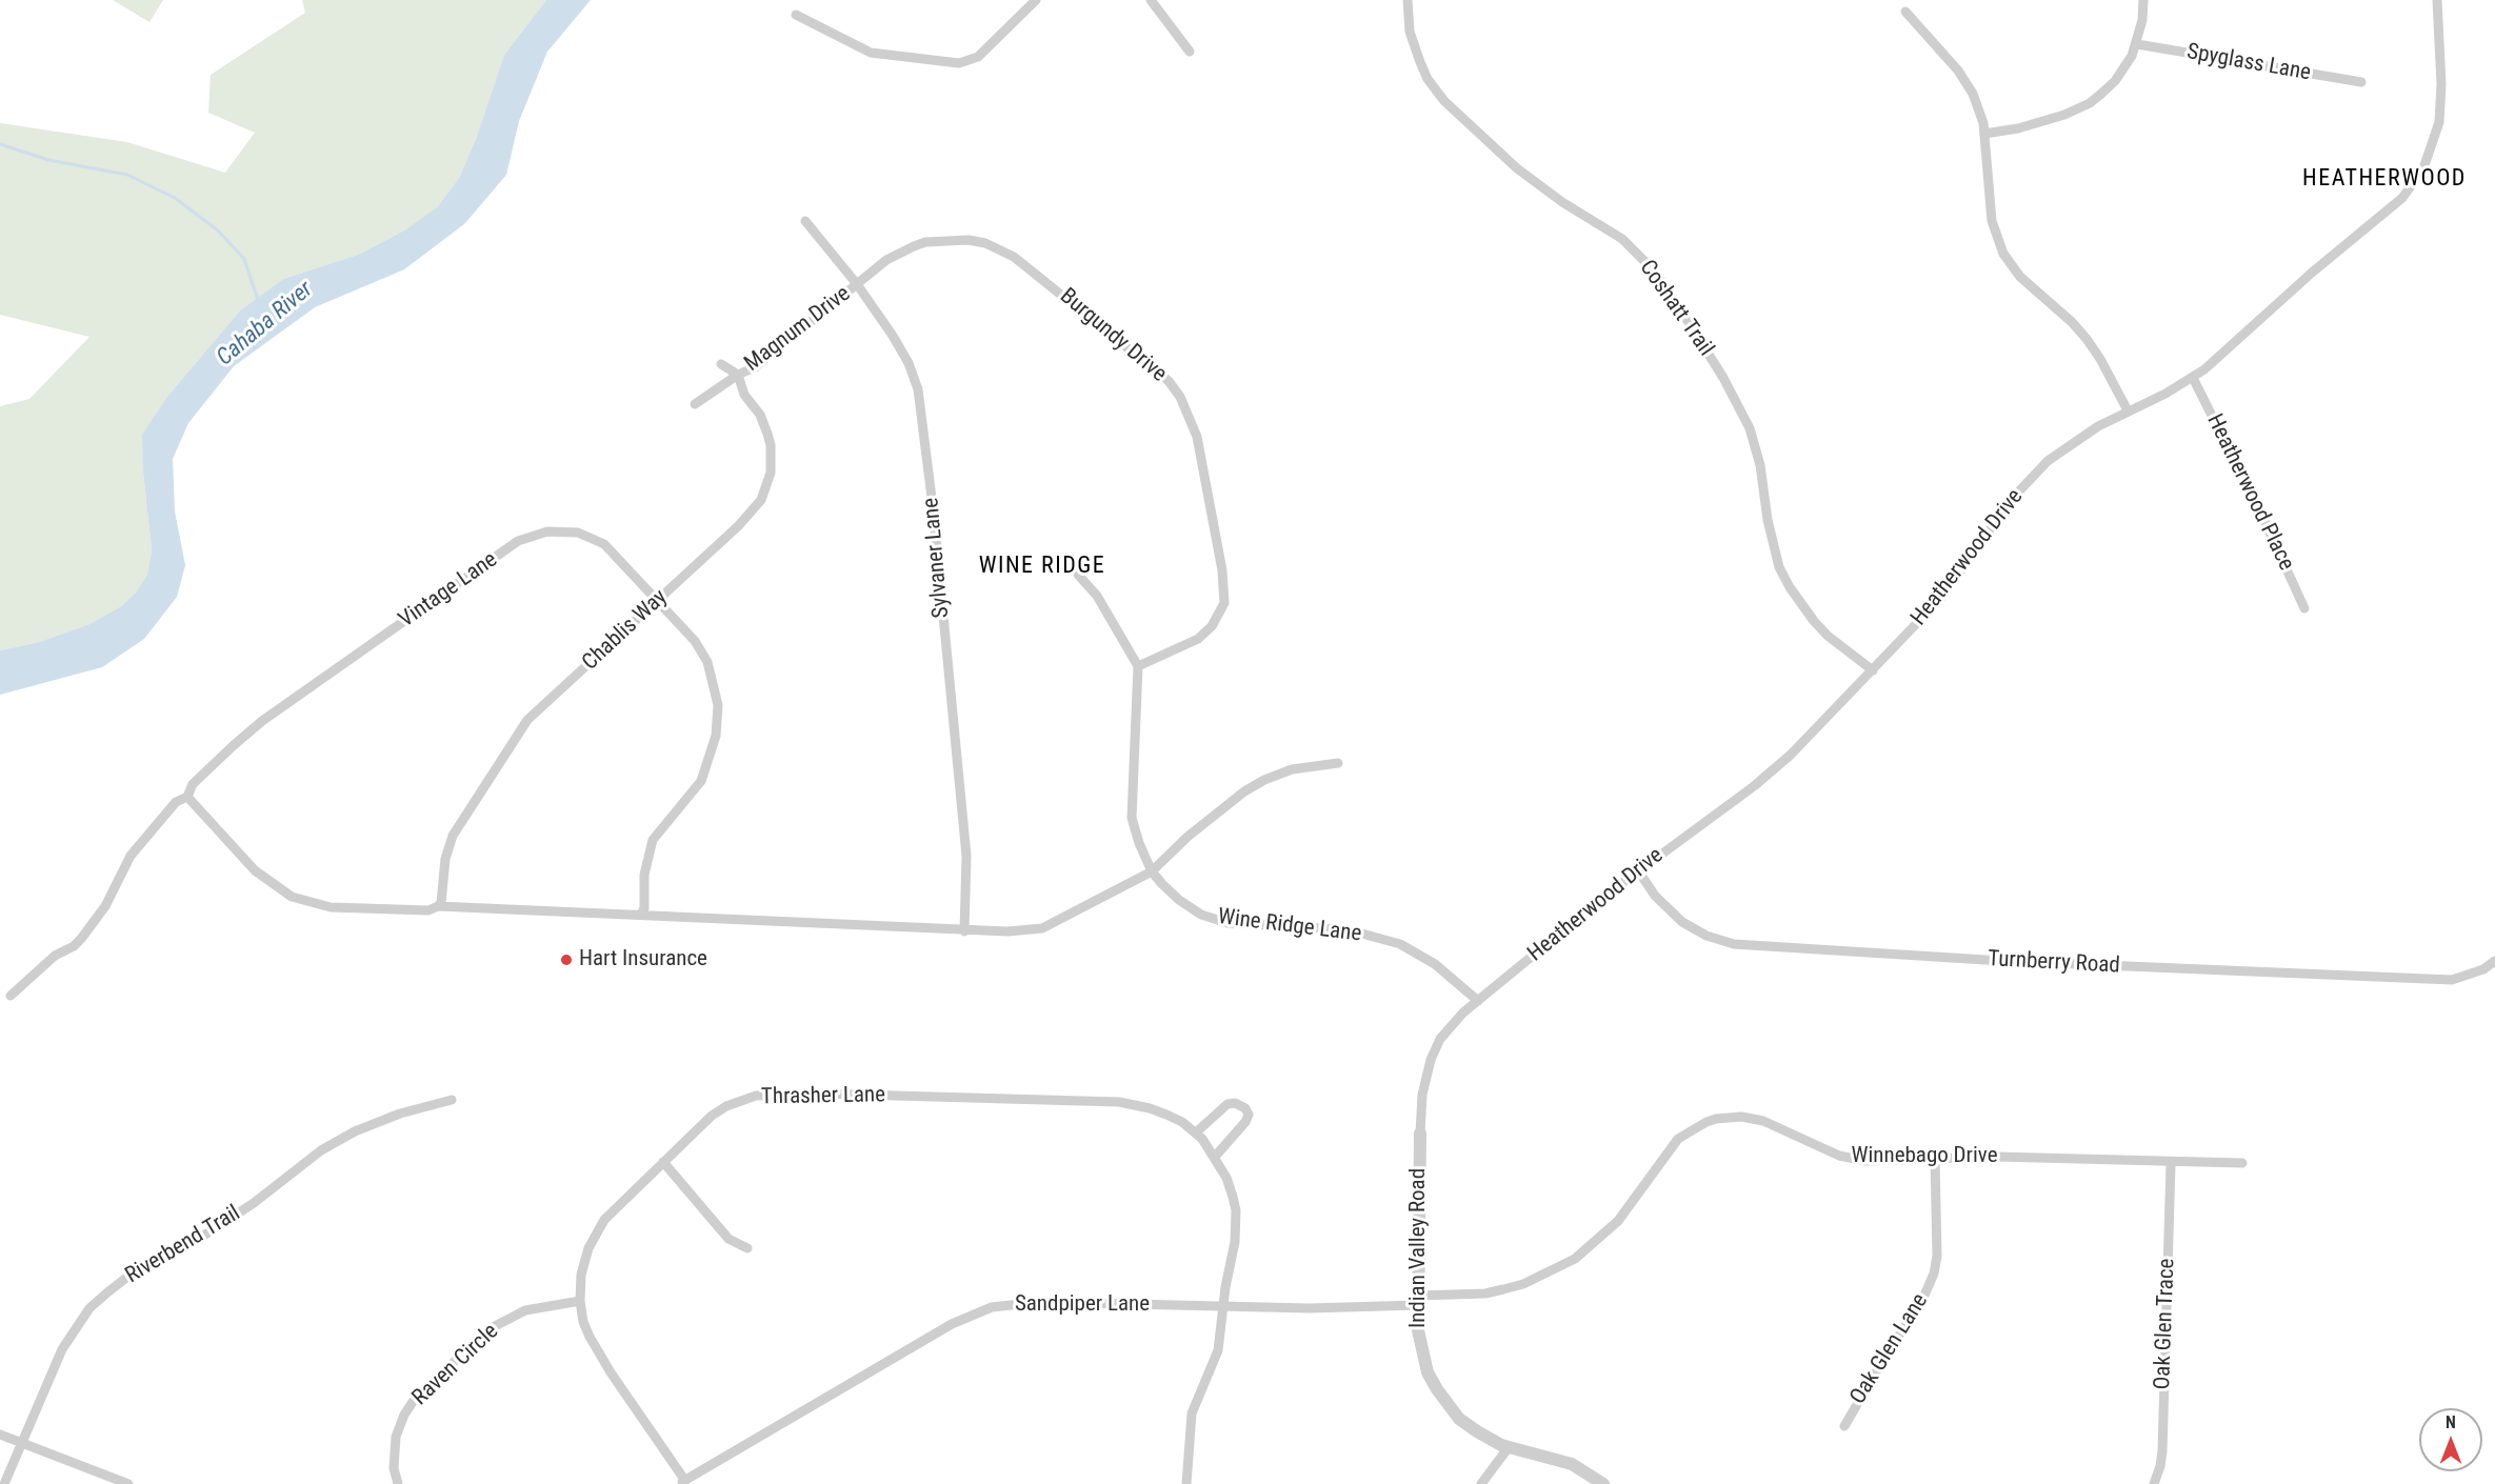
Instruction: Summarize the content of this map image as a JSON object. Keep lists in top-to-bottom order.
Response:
{
  "streets": {
    "street": [
      "Spyglass Lane",
      "Coshatt Trail",
      "Magnum Drive",
      "Burgundy Drive",
      "Heatherwood Place",
      "Sylvaner Lane",
      "Heatherwood Drive",
      "Vintage Lane",
      "Chablis Way",
      "Wine Ridge Lane",
      "Turnberry Road",
      "Thrasher Lane",
      "Winnebago Drive",
      "Riverbend Trail",
      "Indian Valley Road",
      "Sandpiper Lane",
      "Oak Glen Trace",
      "Oak Glen Lane",
      "Raven Circle"
    ]
  },
  "crossings": [
    ["Coshatt Trail", "Heatherwood Drive"],
    ["Magnum Drive", "Burgundy Drive"],
    ["Magnum Drive", "Sylvaner Lane"],
    ["Magnum Drive", "Chablis Way"],
    ["Burgundy Drive", "Sylvaner Lane"],
    ["Burgundy Drive", "Wine Ridge Lane"],
    ["Heatherwood Place", "Heatherwood Drive"],
    ["Heatherwood Drive", "Wine Ridge Lane"],
    ["Heatherwood Drive", "Turnberry Road"],
    ["Heatherwood Drive", "Indian Valley Road"],
    ["Vintage Lane", "Chablis Way"],
    ["Thrasher Lane", "Sandpiper Lane"],
    ["Thrasher Lane", "Raven Circle"],
    ["Winnebago Drive", "Indian Valley Road"],
    ["Winnebago Drive", "Sandpiper Lane"],
    ["Winnebago Drive", "Oak Glen Trace"],
    ["Winnebago Drive", "Oak Glen Lane"],
    ["Indian Valley Road", "Sandpiper Lane"]
  ],
  "districts": ["HEATHERWOOD", "WINE RIDGE"],
  "water": ["Cahaba River"],
  "places": ["Hart Insurance"],
  "north": "top"
}
